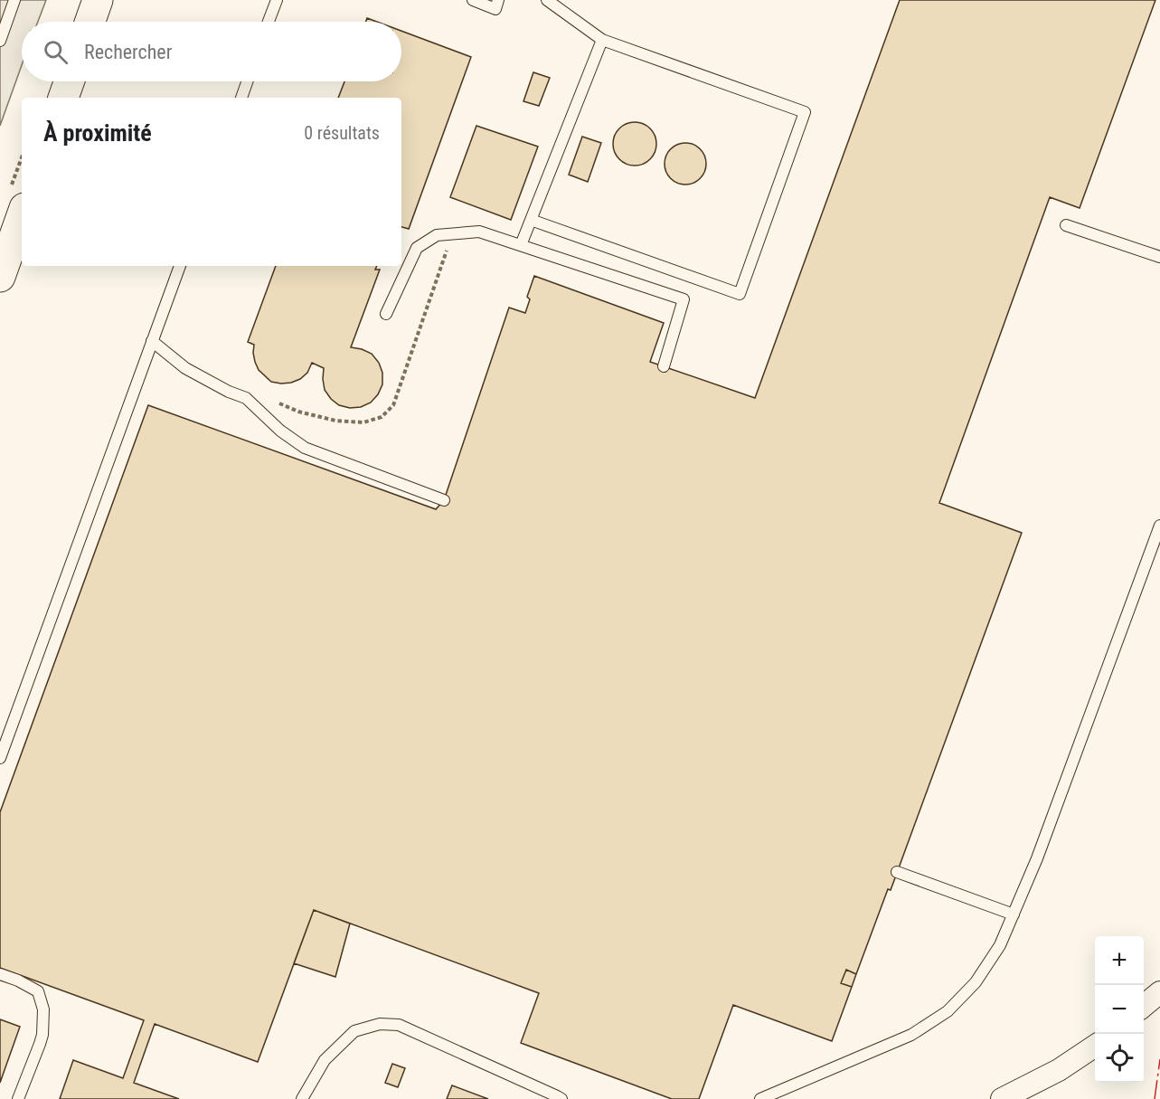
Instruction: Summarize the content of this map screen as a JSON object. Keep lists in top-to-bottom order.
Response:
{
  "page": {
    "search": "Rechercher",
    "heading": ["À proximité", "0 résultats"],
    "map_buttons": ["+", "−"]
  }
}
